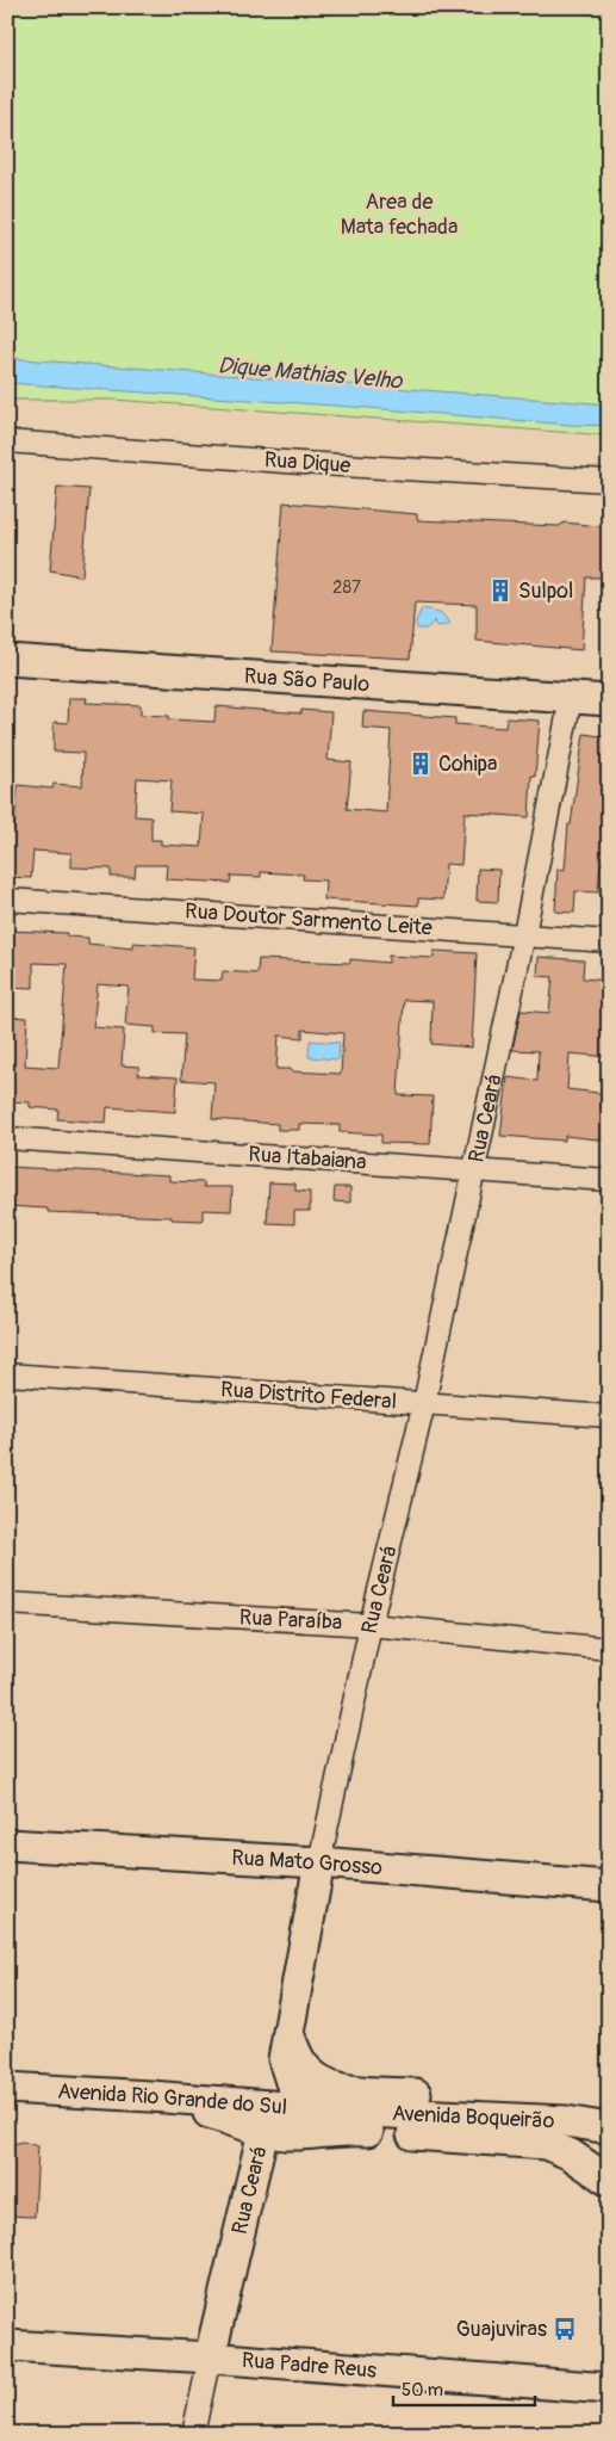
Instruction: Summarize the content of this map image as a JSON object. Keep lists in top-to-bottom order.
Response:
{
  "streets": {
    "street": [
      "Rua Dique",
      "Rua São Paulo",
      "Rua Doutor Sarmento Leite",
      "Rua Ceará",
      "Rua Itabaiana",
      "Rua Distrito Federal",
      "Rua Paraíba",
      "Rua Mato Grosso",
      "Avenida Rio Grande do Sul",
      "Avenida Boqueirão",
      "Rua Padre Reus"
    ]
  },
  "crossings": [
    ["Rua São Paulo", "Rua Ceará"],
    ["Rua Doutor Sarmento Leite", "Rua Ceará"],
    ["Rua Ceará", "Rua Itabaiana"],
    ["Rua Ceará", "Rua Distrito Federal"],
    ["Rua Ceará", "Rua Paraíba"],
    ["Rua Ceará", "Rua Mato Grosso"],
    ["Rua Ceará", "Avenida Rio Grande do Sul"],
    ["Rua Ceará", "Avenida Boqueirão"],
    ["Rua Ceará", "Rua Padre Reus"],
    ["Avenida Rio Grande do Sul", "Avenida Boqueirão"]
  ],
  "water": ["Dique Mathias Velho"],
  "parks": ["Area de Mata fechada"],
  "places": {
    "building": ["Sulpol", "Cohipa"],
    "bus stop": ["Guajuviras"]
  },
  "house_numbers": ["287"],
  "scale_bar": "50 m"
}
